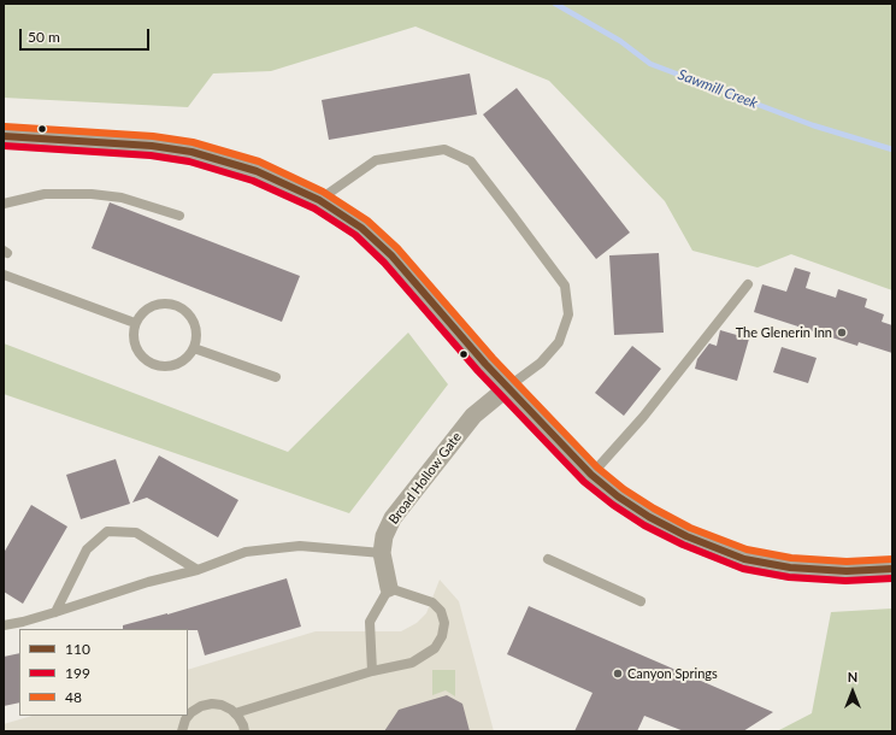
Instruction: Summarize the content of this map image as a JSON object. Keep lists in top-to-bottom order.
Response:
{
  "streets": {
    "street": ["Broad Hollow Gate"]
  },
  "water": ["Sawmill Creek"],
  "places": ["The Glenerin Inn", "Canyon Springs"],
  "lines": ["transit line 48", "transit line 110", "transit line 199"],
  "legend": ["110", "199", "48"],
  "scale_bar": "50 m",
  "north": "top"
}
